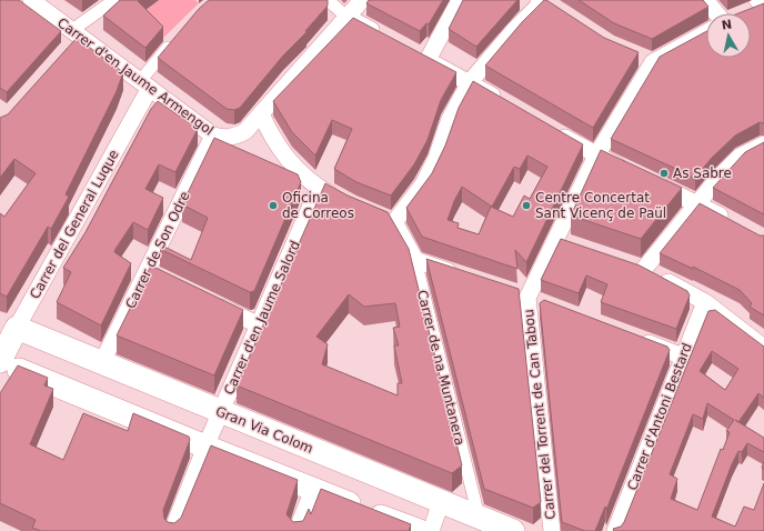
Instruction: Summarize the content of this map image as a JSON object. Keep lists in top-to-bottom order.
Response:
{
  "streets": {
    "main road": ["Gran Via Colom"],
    "street": [
      "Carrer d'en Jaume Armengol",
      "Carrer del General Luque",
      "Carrer de Son Odre",
      "Carrer d'en Jaume Salord",
      "Carrer de na Muntanera",
      "Carrer del Torrent de Can Tabou",
      "Carrer d'Antoni Bestard"
    ]
  },
  "crossings": [
    ["Carrer d'en Jaume Armengol", "Carrer del General Luque"],
    ["Carrer d'en Jaume Armengol", "Carrer de Son Odre"],
    ["Carrer del General Luque", "Gran Via Colom"],
    ["Carrer de Son Odre", "Gran Via Colom"],
    ["Carrer d'en Jaume Salord", "Gran Via Colom"],
    ["Carrer de na Muntanera", "Gran Via Colom"]
  ],
  "places": ["As Sabre", "Oficina de Correos", "Centre Concertat Sant Vicenç de Paül"],
  "north": "top"
}
